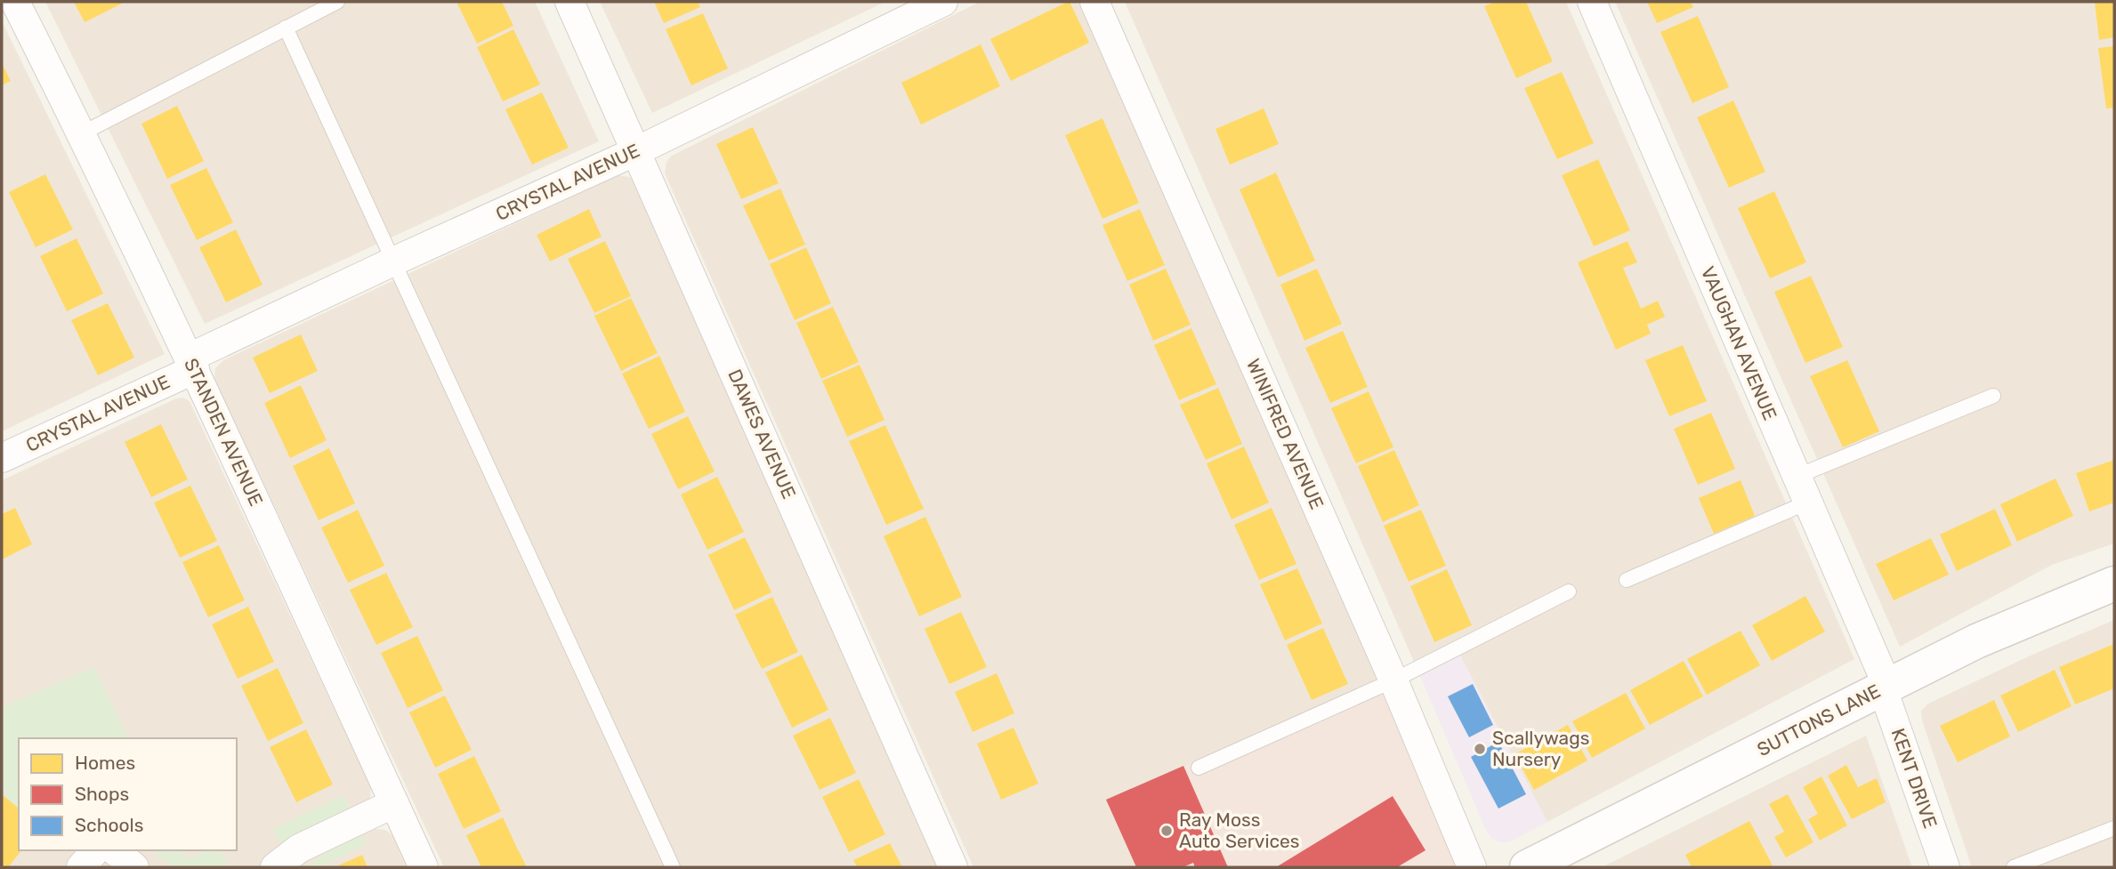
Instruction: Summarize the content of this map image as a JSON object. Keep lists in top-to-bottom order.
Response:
{
  "streets": {
    "street": [
      "CRYSTAL AVENUE",
      "VAUGHAN AVENUE",
      "STANDEN AVENUE",
      "DAWES AVENUE",
      "WINIFRED AVENUE",
      "SUTTONS LANE",
      "KENT DRIVE"
    ]
  },
  "crossings": [
    ["CRYSTAL AVENUE", "STANDEN AVENUE"],
    ["CRYSTAL AVENUE", "DAWES AVENUE"],
    ["VAUGHAN AVENUE", "SUTTONS LANE"],
    ["VAUGHAN AVENUE", "KENT DRIVE"],
    ["SUTTONS LANE", "KENT DRIVE"]
  ],
  "places": ["Scallywags Nursery", "Ray Moss Auto Services"],
  "legend": ["Homes", "Shops", "Schools"]
}
